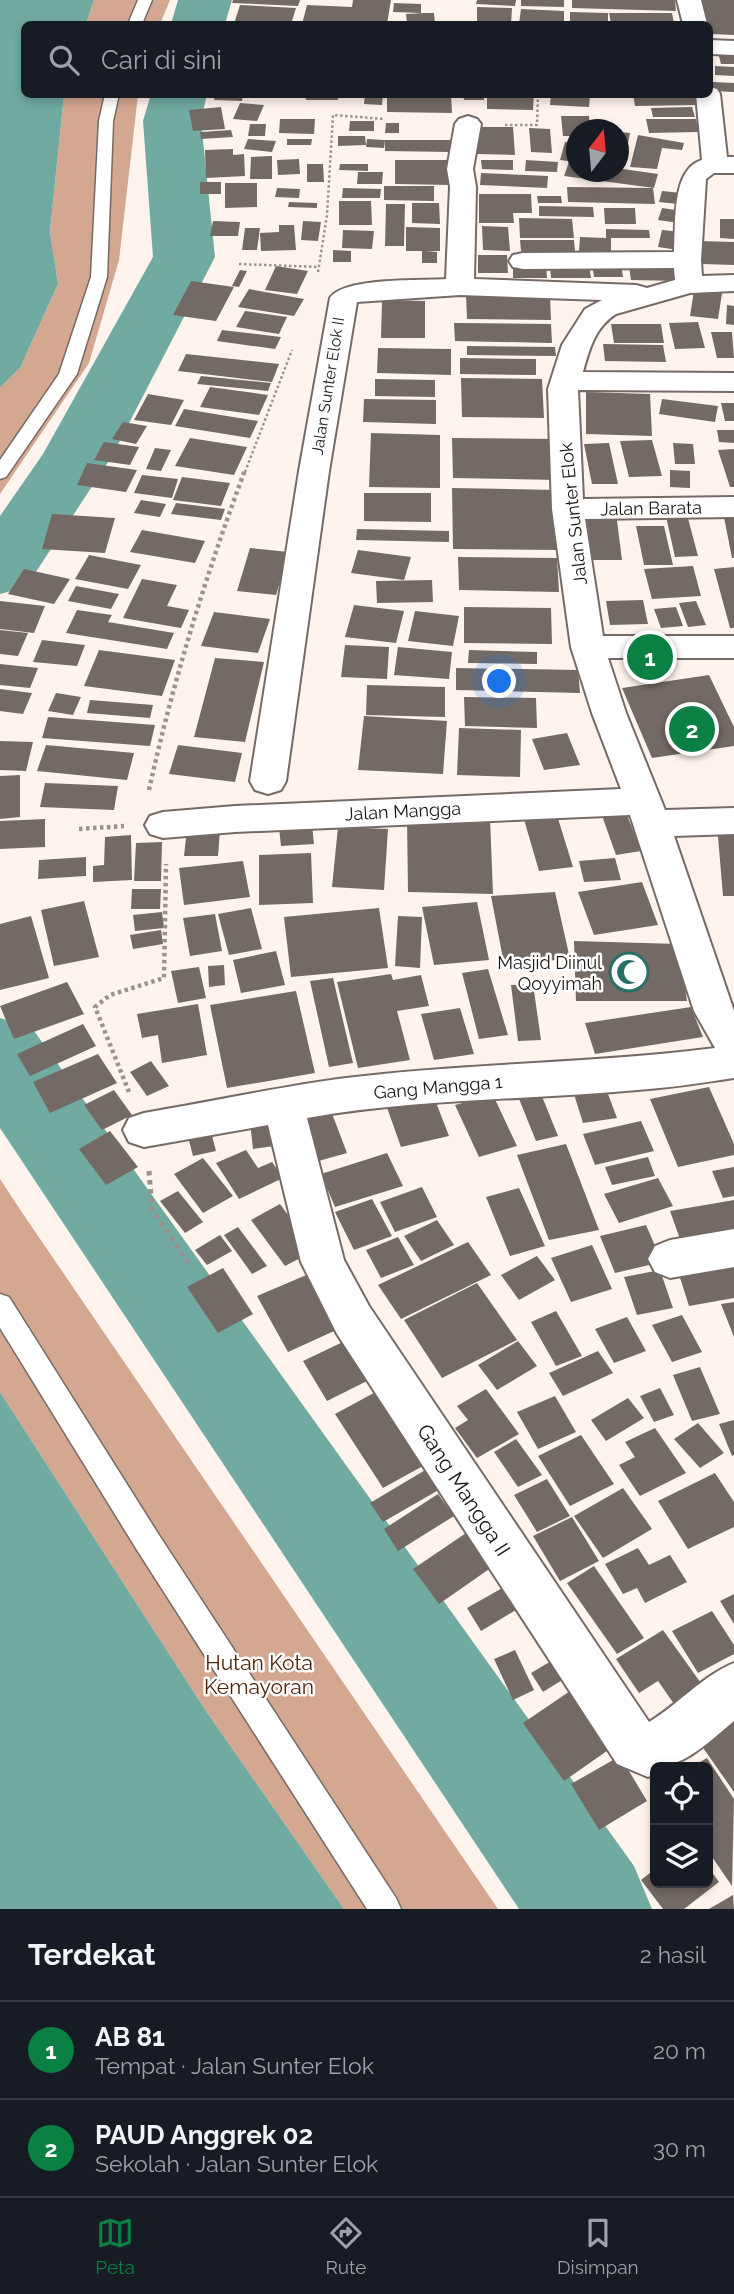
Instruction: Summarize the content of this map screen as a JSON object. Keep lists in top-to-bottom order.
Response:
{
  "streets": {
    "street": [
      "Jalan Sunter Elok II",
      "Jalan Barata",
      "Jalan Sunter Elok",
      "Jalan Mangga",
      "Gang Mangga 1",
      "Gang Mangga II"
    ]
  },
  "crossings": [
    ["Jalan Sunter Elok II", "Jalan Sunter Elok"],
    ["Jalan Barata", "Jalan Sunter Elok"],
    ["Jalan Sunter Elok", "Jalan Mangga"],
    ["Gang Mangga 1", "Gang Mangga II"]
  ],
  "parks": ["Hutan Kota Kemayoran"],
  "places": {
    "mosque": ["Masjid Diinul Qoyyimah"]
  },
  "north": "top",
  "page": {
    "search": "Cari di sini",
    "pins": ["1", "2"],
    "heading": ["Terdekat", "2 hasil"],
    "list": [
      {
        "mark": "1",
        "name": "AB 81",
        "note": "Tempat · Jalan Sunter Elok",
        "value": "20 m"
      },
      {
        "mark": "2",
        "name": "PAUD Anggrek 02",
        "note": "Sekolah · Jalan Sunter Elok",
        "value": "30 m"
      }
    ],
    "nav": ["Peta", "Rute", "Disimpan"]
  }
}
